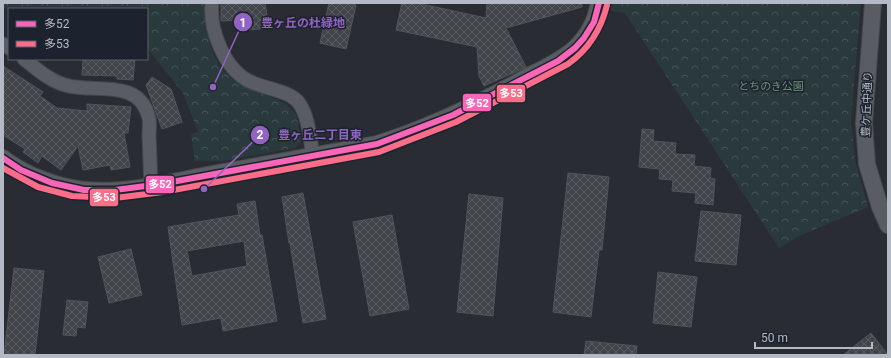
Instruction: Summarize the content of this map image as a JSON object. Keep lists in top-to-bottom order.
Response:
{
  "streets": {
    "street": ["豊ケ丘中通り"]
  },
  "parks": ["とちのき公園"],
  "places": ["豊ヶ丘の杜緑地", "豊ヶ丘二丁目東"],
  "lines": ["transit line 多52", "transit line 多53"],
  "legend": ["多52", "多53"],
  "scale_bar": "50 m"
}
